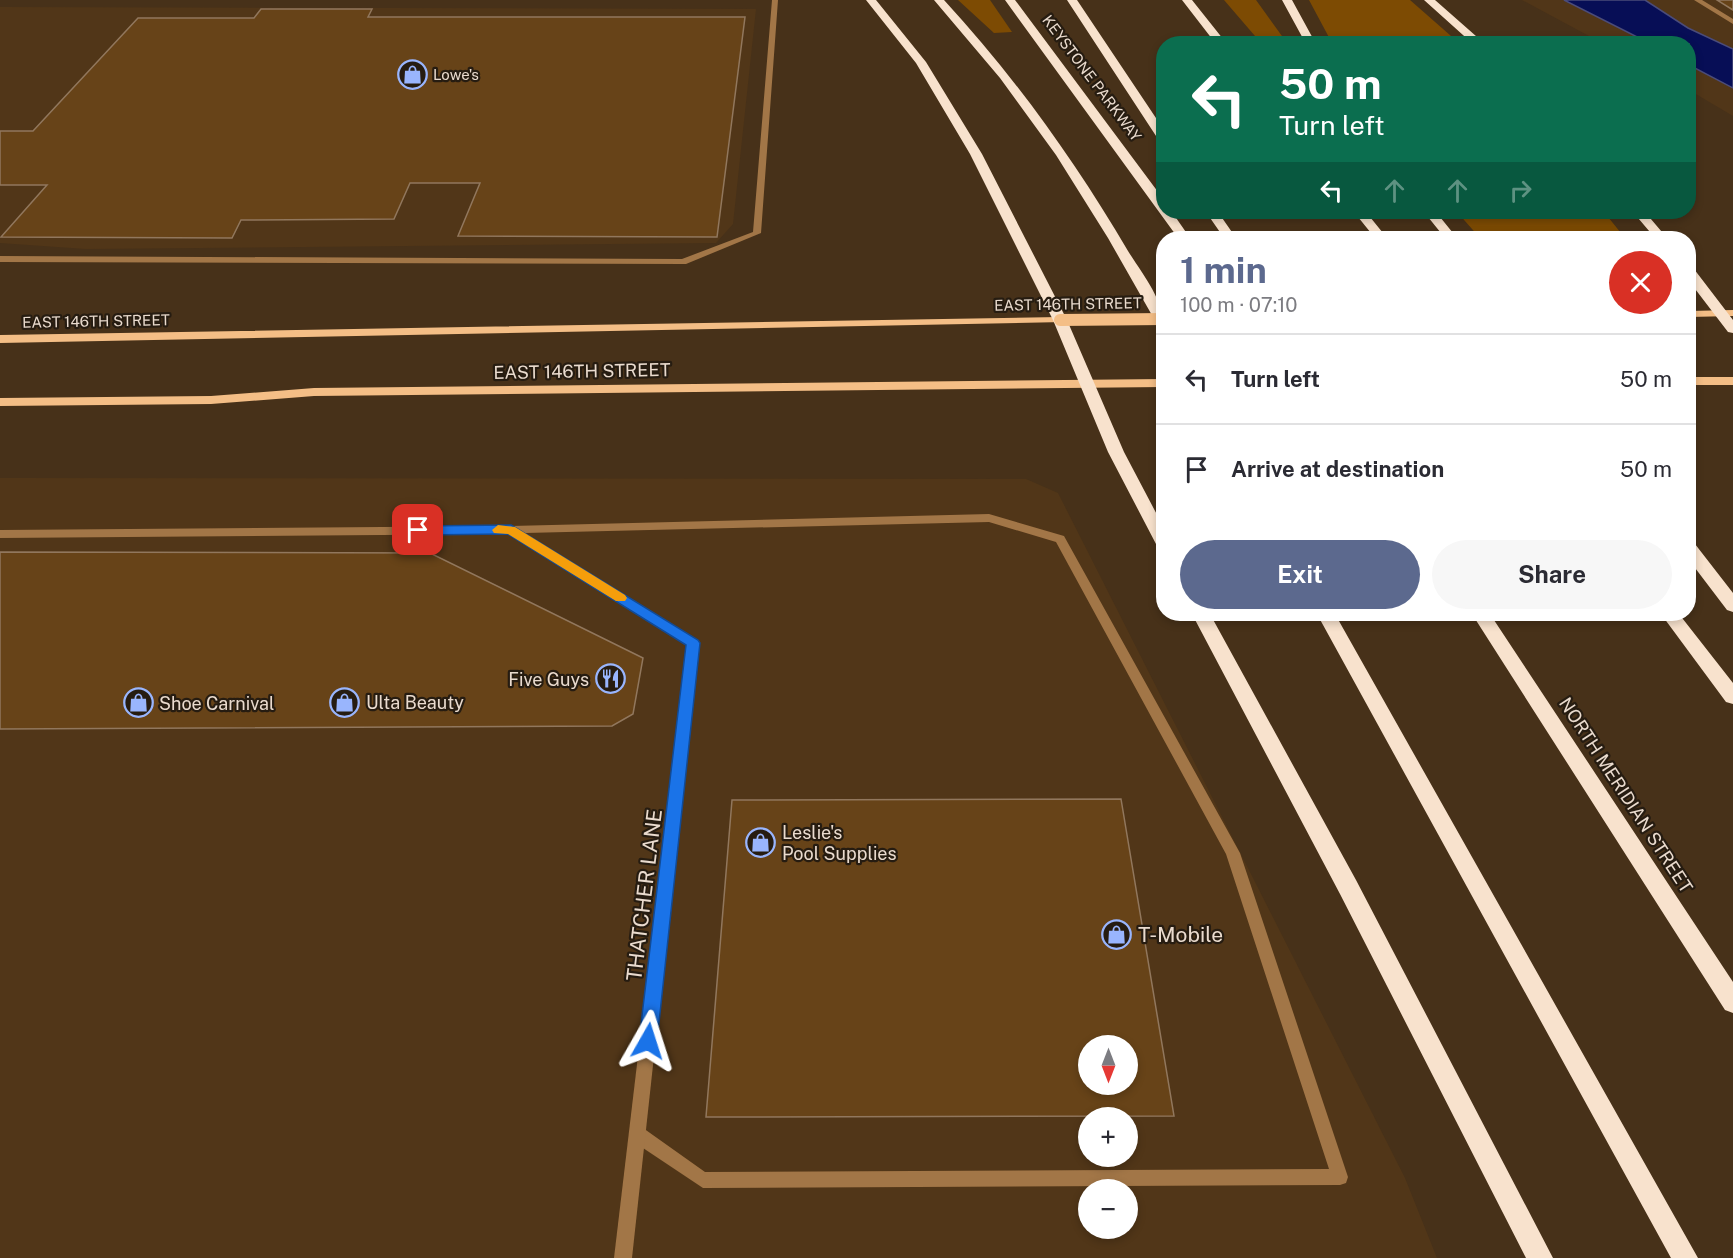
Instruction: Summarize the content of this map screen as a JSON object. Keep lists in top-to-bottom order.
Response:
{
  "streets": {
    "highway": ["KEYSTONE PARKWAY", "NORTH MERIDIAN STREET"],
    "main road": ["EAST 146TH STREET"],
    "street": ["THATCHER LANE"]
  },
  "places": {
    "shop": [
      "Lowe's",
      "Ulta Beauty",
      "Shoe Carnival",
      "Leslie's Pool Supplies",
      "T-Mobile"
    ],
    "restaurant": ["Five Guys"]
  },
  "north": "bottom",
  "page": {
    "turn": ["50 m", "Turn left"],
    "heading": ["1 min", "100 m · 07:10"],
    "list": [
      {
        "name": "Turn left",
        "value": "50 m"
      },
      {
        "name": "Arrive at destination",
        "value": "50 m"
      }
    ],
    "buttons": ["Exit", "Share"],
    "map_buttons": ["+", "−"]
  }
}
